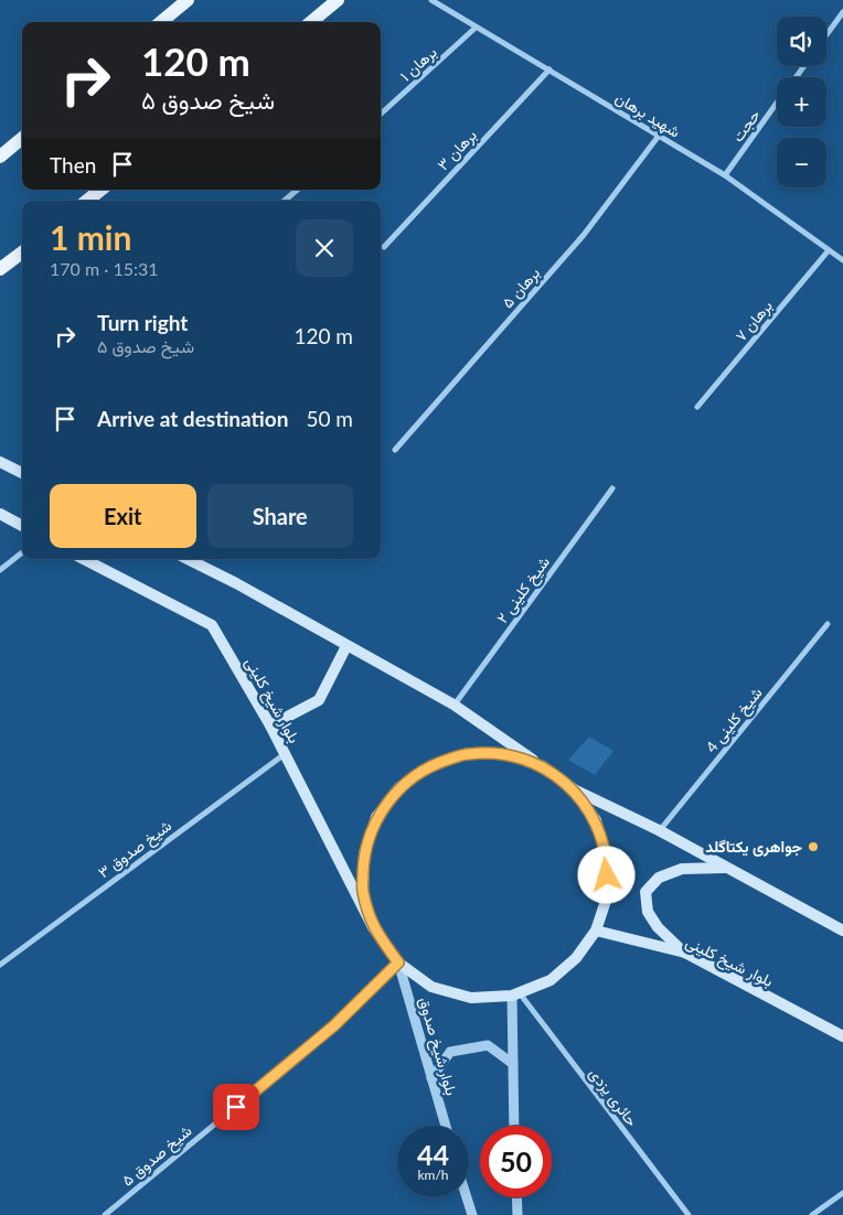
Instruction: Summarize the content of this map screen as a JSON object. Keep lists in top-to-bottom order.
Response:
{
  "streets": {
    "main road": ["بلوار شیخ کلینی"],
    "street": [
      "برهان ۱",
      "شهید برهان",
      "حجت",
      "برهان ۳",
      "برهان ۵",
      "برهان ۷",
      "شیخ کلینی ۲",
      "شیخ کلینی 4",
      "شیخ صدوق ۳",
      "بلوار شیخ صدوق",
      "حائری یزدی",
      "شیخ صدوق ۵"
    ]
  },
  "crossings": [
    ["برهان ۱", "شهید برهان"],
    ["شهید برهان", "حجت"],
    ["شهید برهان", "برهان ۳"],
    ["شهید برهان", "برهان ۵"],
    ["شهید برهان", "برهان ۷"],
    ["بلوار شیخ کلینی", "شیخ صدوق ۳"],
    ["بلوار شیخ صدوق", "شیخ صدوق ۵"]
  ],
  "places": ["جواهری یکتاگلد"],
  "page": {
    "map_buttons": ["+", "−"],
    "turn": ["120 m", "شیخ صدوق ۵"],
    "then": "Then",
    "heading": ["1 min", "170 m · 15:31"],
    "list": [
      {
        "name": "Turn right",
        "note": "شیخ صدوق ۵",
        "value": "120 m"
      },
      {
        "name": "Arrive at destination",
        "value": "50 m"
      }
    ],
    "buttons": ["Exit", "Share"],
    "speed": "44 km/h",
    "limit": "50"
  }
}
